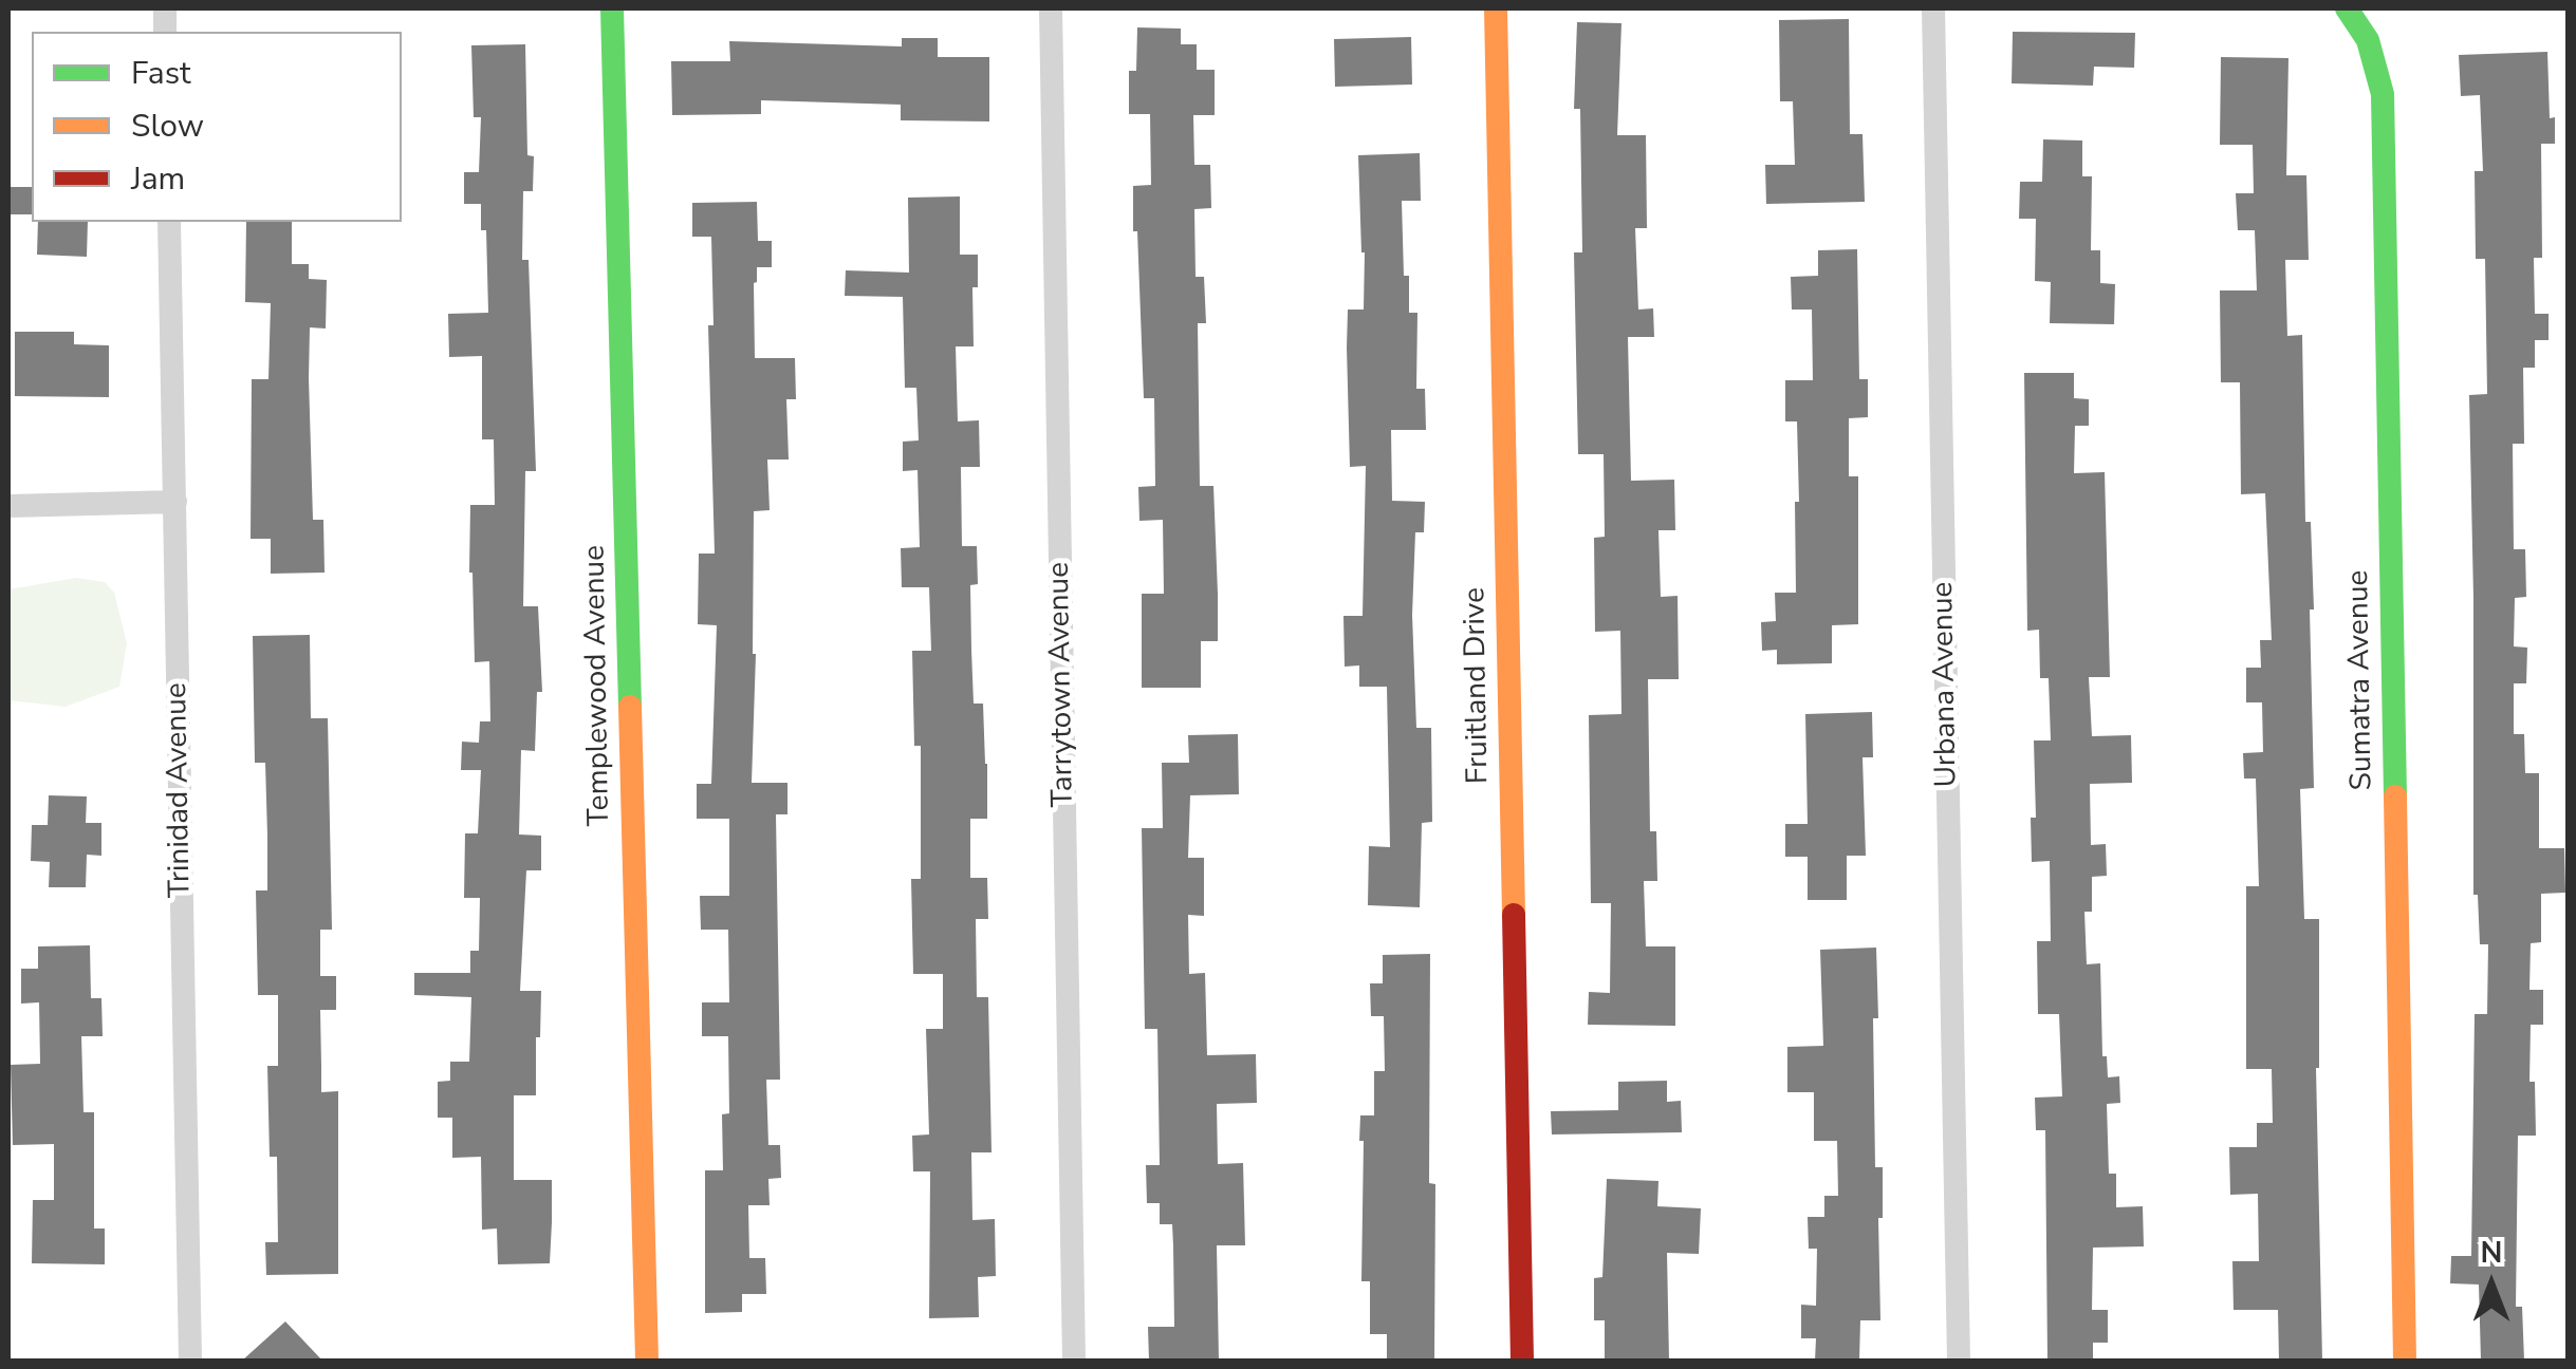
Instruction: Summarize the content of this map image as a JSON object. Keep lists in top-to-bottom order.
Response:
{
  "streets": {
    "street": [
      "Sumatra Avenue",
      "Tarrytown Avenue",
      "Urbana Avenue",
      "Templewood Avenue",
      "Fruitland Drive",
      "Trinidad Avenue"
    ]
  },
  "legend": ["Fast", "Slow", "Jam"],
  "north": "top"
}
